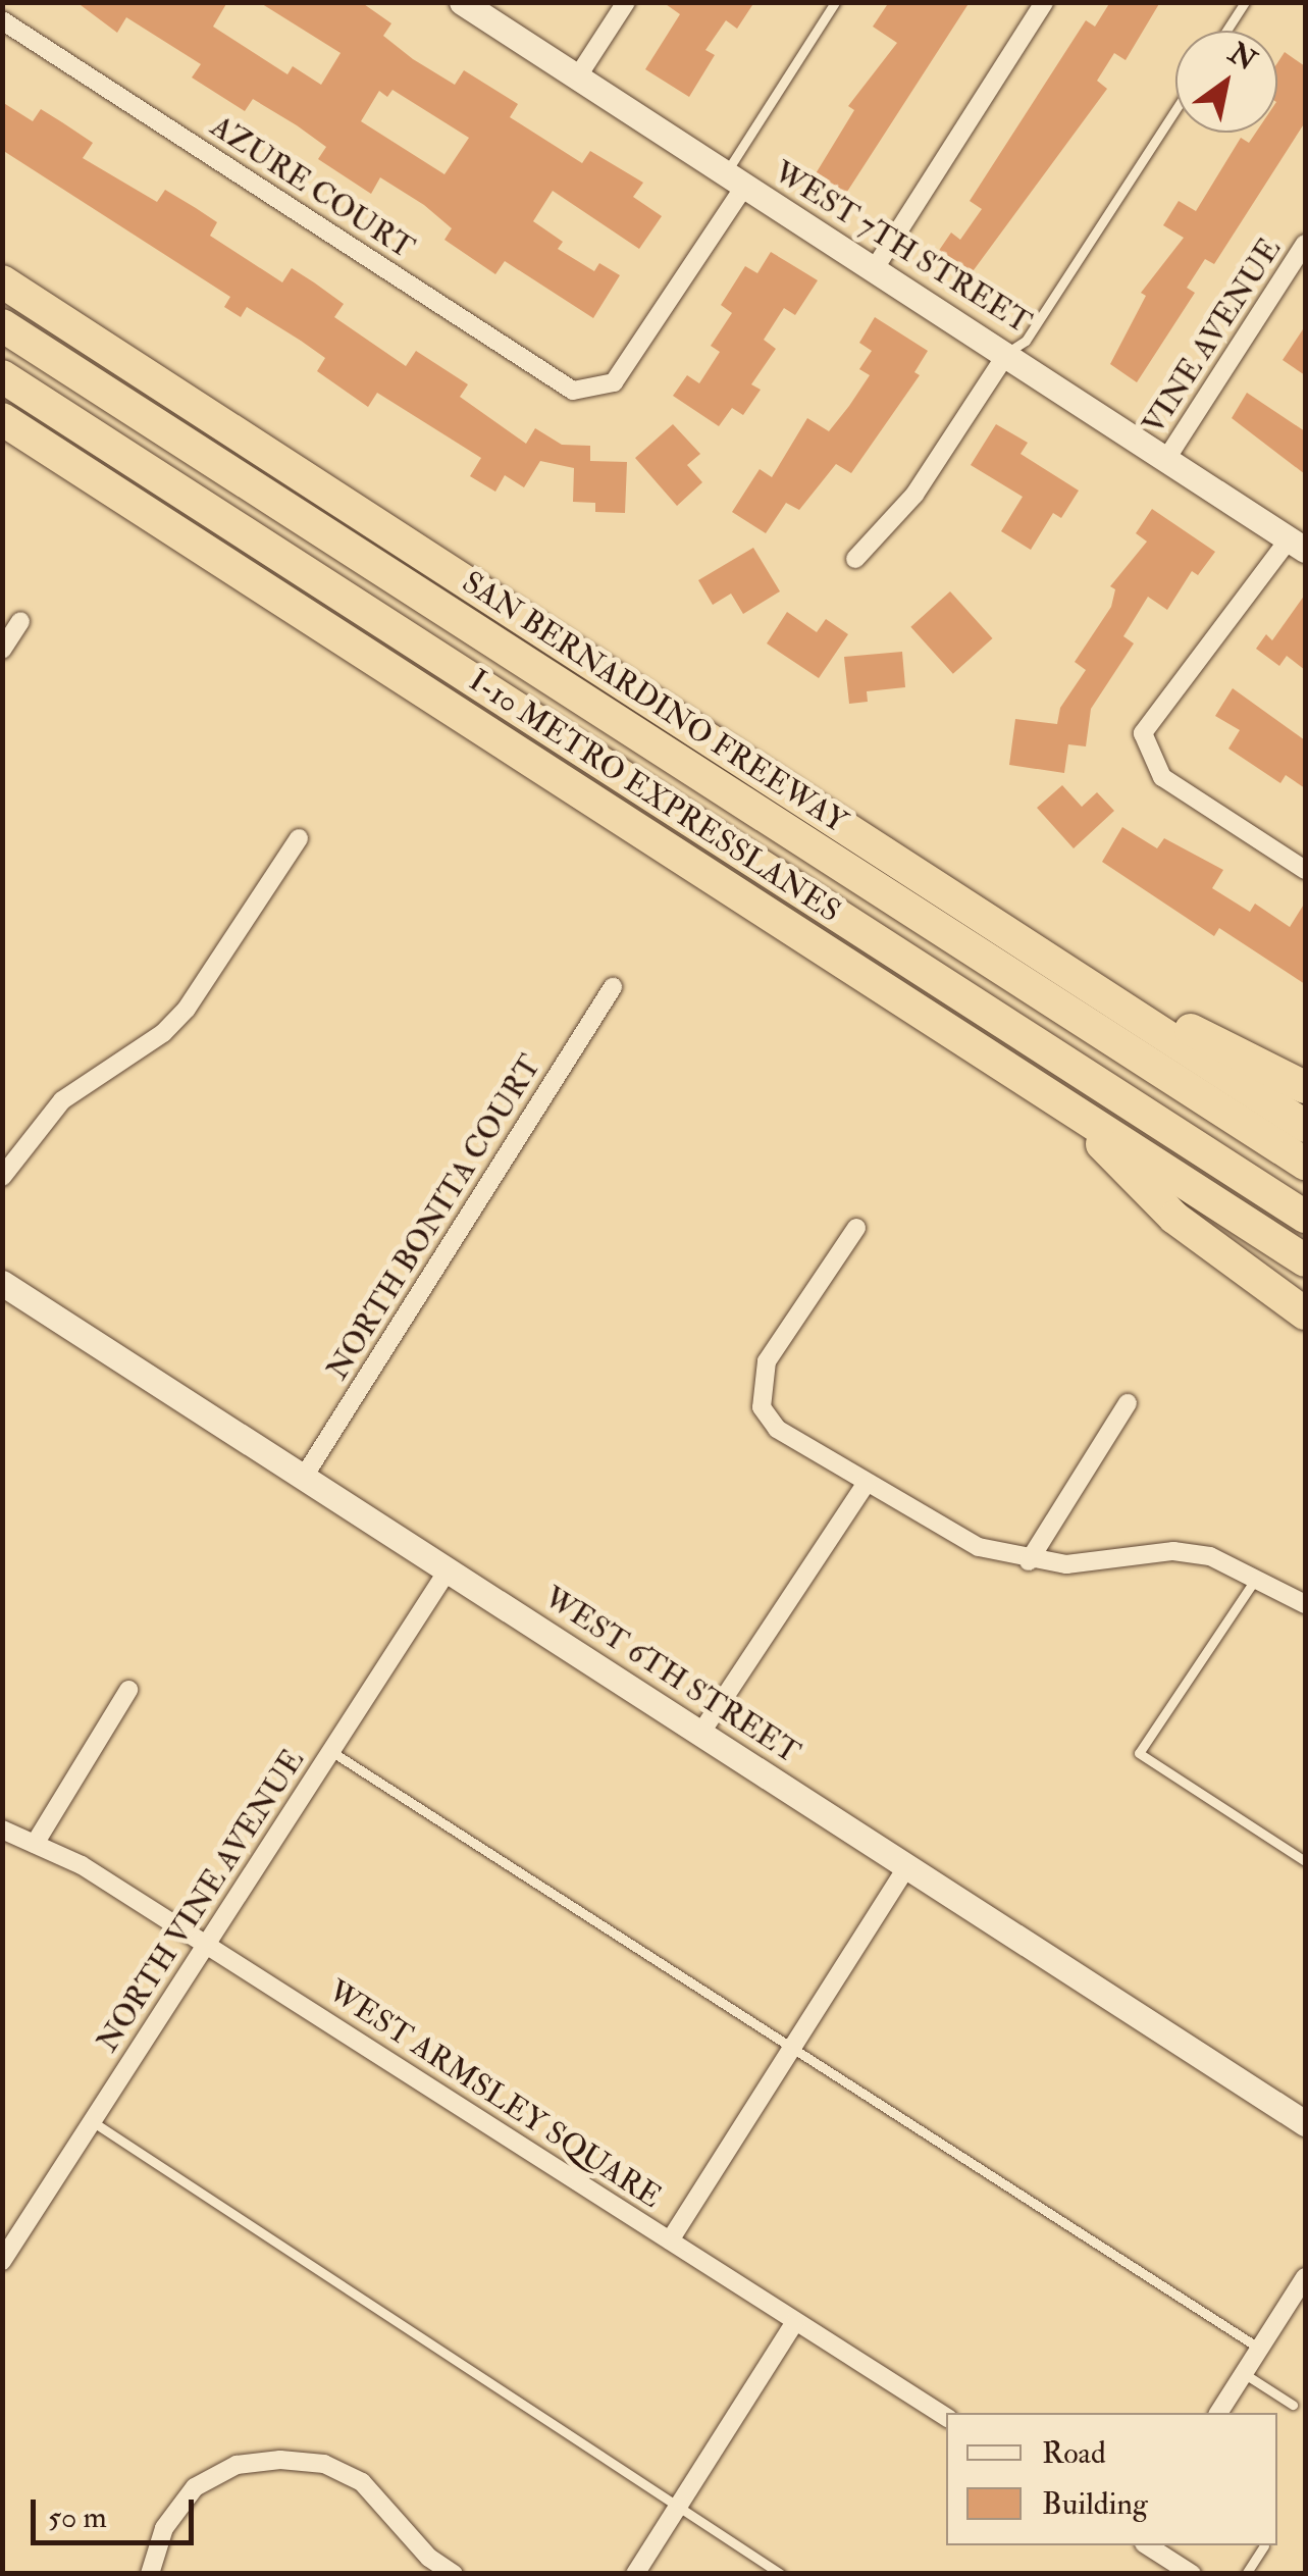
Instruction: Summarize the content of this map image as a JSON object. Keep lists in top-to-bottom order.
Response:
{
  "streets": {
    "highway": ["SAN BERNARDINO FREEWAY", "I-10 METRO EXPRESSLANES"],
    "street": [
      "AZURE COURT",
      "WEST 7TH STREET",
      "VINE AVENUE",
      "NORTH BONITA COURT",
      "WEST 6TH STREET",
      "NORTH VINE AVENUE",
      "WEST ARMSLEY SQUARE"
    ]
  },
  "crossings": [
    ["AZURE COURT", "WEST 7TH STREET"],
    ["WEST 7TH STREET", "VINE AVENUE"],
    ["NORTH BONITA COURT", "WEST 6TH STREET"],
    ["WEST 6TH STREET", "NORTH VINE AVENUE"],
    ["NORTH VINE AVENUE", "WEST ARMSLEY SQUARE"]
  ],
  "legend": ["Road", "Building"],
  "scale_bar": "50 m",
  "north": "top right"
}
